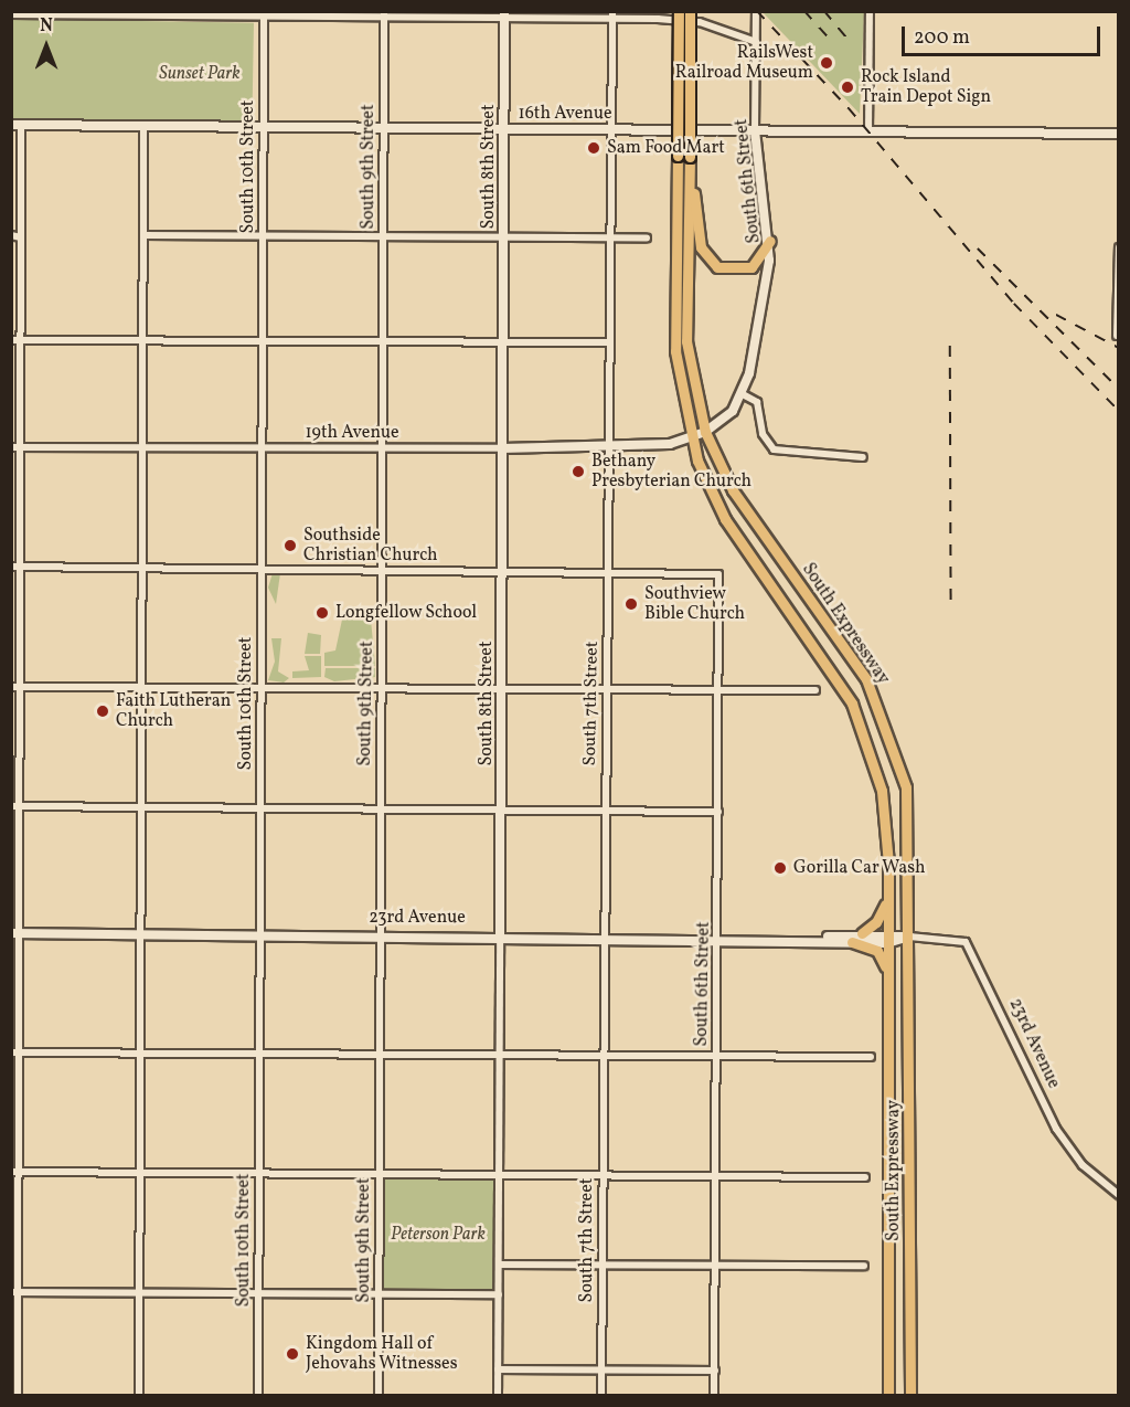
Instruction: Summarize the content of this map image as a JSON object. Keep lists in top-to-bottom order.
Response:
{
  "streets": {
    "main road": ["South Expressway", "23rd Avenue"],
    "street": [
      "16th Avenue",
      "South 10th Street",
      "South 9th Street",
      "South 8th Street",
      "South 6th Street",
      "19th Avenue",
      "South 7th Street"
    ]
  },
  "crossings": [
    ["16th Avenue", "South 10th Street"],
    ["16th Avenue", "South 9th Street"],
    ["16th Avenue", "South 8th Street"],
    ["16th Avenue", "South 6th Street"],
    ["16th Avenue", "South 7th Street"],
    ["South 10th Street", "19th Avenue"],
    ["South 10th Street", "23rd Avenue"],
    ["South 9th Street", "19th Avenue"],
    ["South 9th Street", "23rd Avenue"],
    ["South 8th Street", "19th Avenue"],
    ["South 8th Street", "23rd Avenue"],
    ["South 6th Street", "19th Avenue"],
    ["South 6th Street", "South Expressway"],
    ["South 6th Street", "South 7th Street"],
    ["South 6th Street", "23rd Avenue"],
    ["19th Avenue", "South Expressway"],
    ["19th Avenue", "South 7th Street"],
    ["South Expressway", "23rd Avenue"],
    ["South 7th Street", "23rd Avenue"]
  ],
  "parks": ["Sunset Park", "Peterson Park"],
  "places": [
    "RailsWest Railroad Museum",
    "Rock Island Train Depot Sign",
    "Sam Food Mart",
    "Bethany Presbyterian Church",
    "Southside Christian Church",
    "Southview Bible Church",
    "Longfellow School",
    "Faith Lutheran Church",
    "Gorilla Car Wash",
    "Kingdom Hall of Jehovahs Witnesses"
  ],
  "scale_bar": "200 m",
  "north": "top"
}
